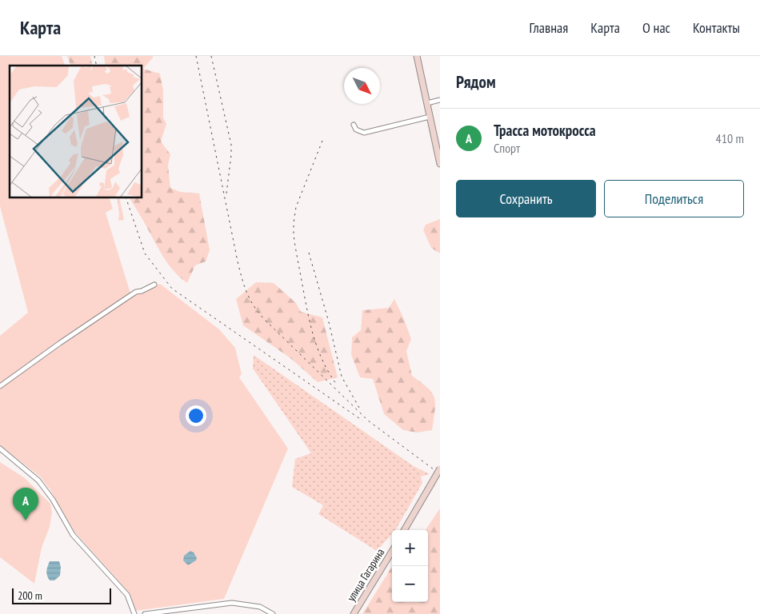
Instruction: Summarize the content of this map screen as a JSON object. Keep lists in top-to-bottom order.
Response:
{
  "streets": {
    "main road": ["улица Гагарина"]
  },
  "scale_bar": "200 m",
  "north": "bottom right",
  "page": {
    "header": "Карта",
    "nav": [
      "Главная",
      "Карта",
      "О нас",
      "Контакты"
    ],
    "heading": "Рядом",
    "list": [
      {
        "mark": "A",
        "name": "Трасса мотокросса",
        "note": "Спорт",
        "value": "410 m"
      }
    ],
    "buttons": ["Сохранить", "Поделиться"],
    "pins": "A",
    "map_buttons": ["+", "−"],
    "scale": "200 m"
  }
}
